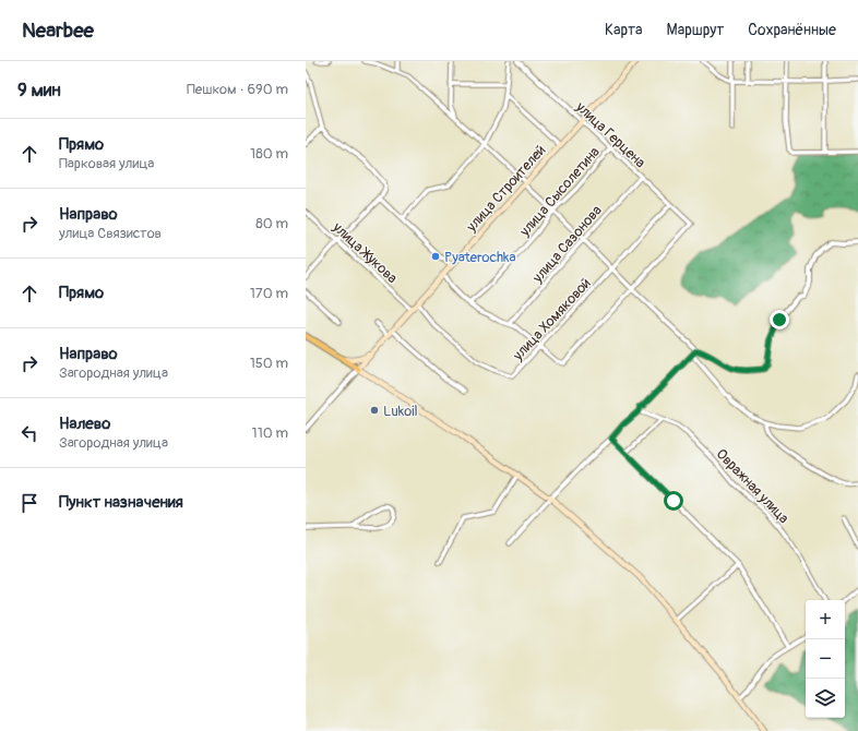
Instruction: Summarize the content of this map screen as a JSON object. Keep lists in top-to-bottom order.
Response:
{
  "streets": {
    "main road": ["улица Строителей"],
    "street": [
      "улица Герцена",
      "улица Сысолетина",
      "улица Сазонова",
      "улица Жукова",
      "улица Хомяковой",
      "Овражная улица"
    ]
  },
  "crossings": [
    ["улица Герцена", "улица Строителей"],
    ["улица Герцена", "улица Сысолетина"],
    ["улица Герцена", "улица Сазонова"],
    ["улица Герцена", "улица Хомяковой"],
    ["улица Строителей", "улица Жукова"],
    ["улица Строителей", "улица Хомяковой"]
  ],
  "places": ["Pyaterochka", "Lukoil"],
  "page": {
    "header": "Nearbee",
    "nav": ["Карта", "Маршрут", "Сохранённые"],
    "heading": ["9 мин", "Пешком · 690 m"],
    "list": [
      ["Прямо", "Парковая улица", "180 m"],
      ["Направо", "улица Связистов", "80 m"],
      ["Прямо", "170 m"],
      ["Направо", "Загородная улица", "150 m"],
      ["Налево", "Загородная улица", "110 m"],
      "Пункт назначения"
    ],
    "map_buttons": ["+", "−"]
  }
}
